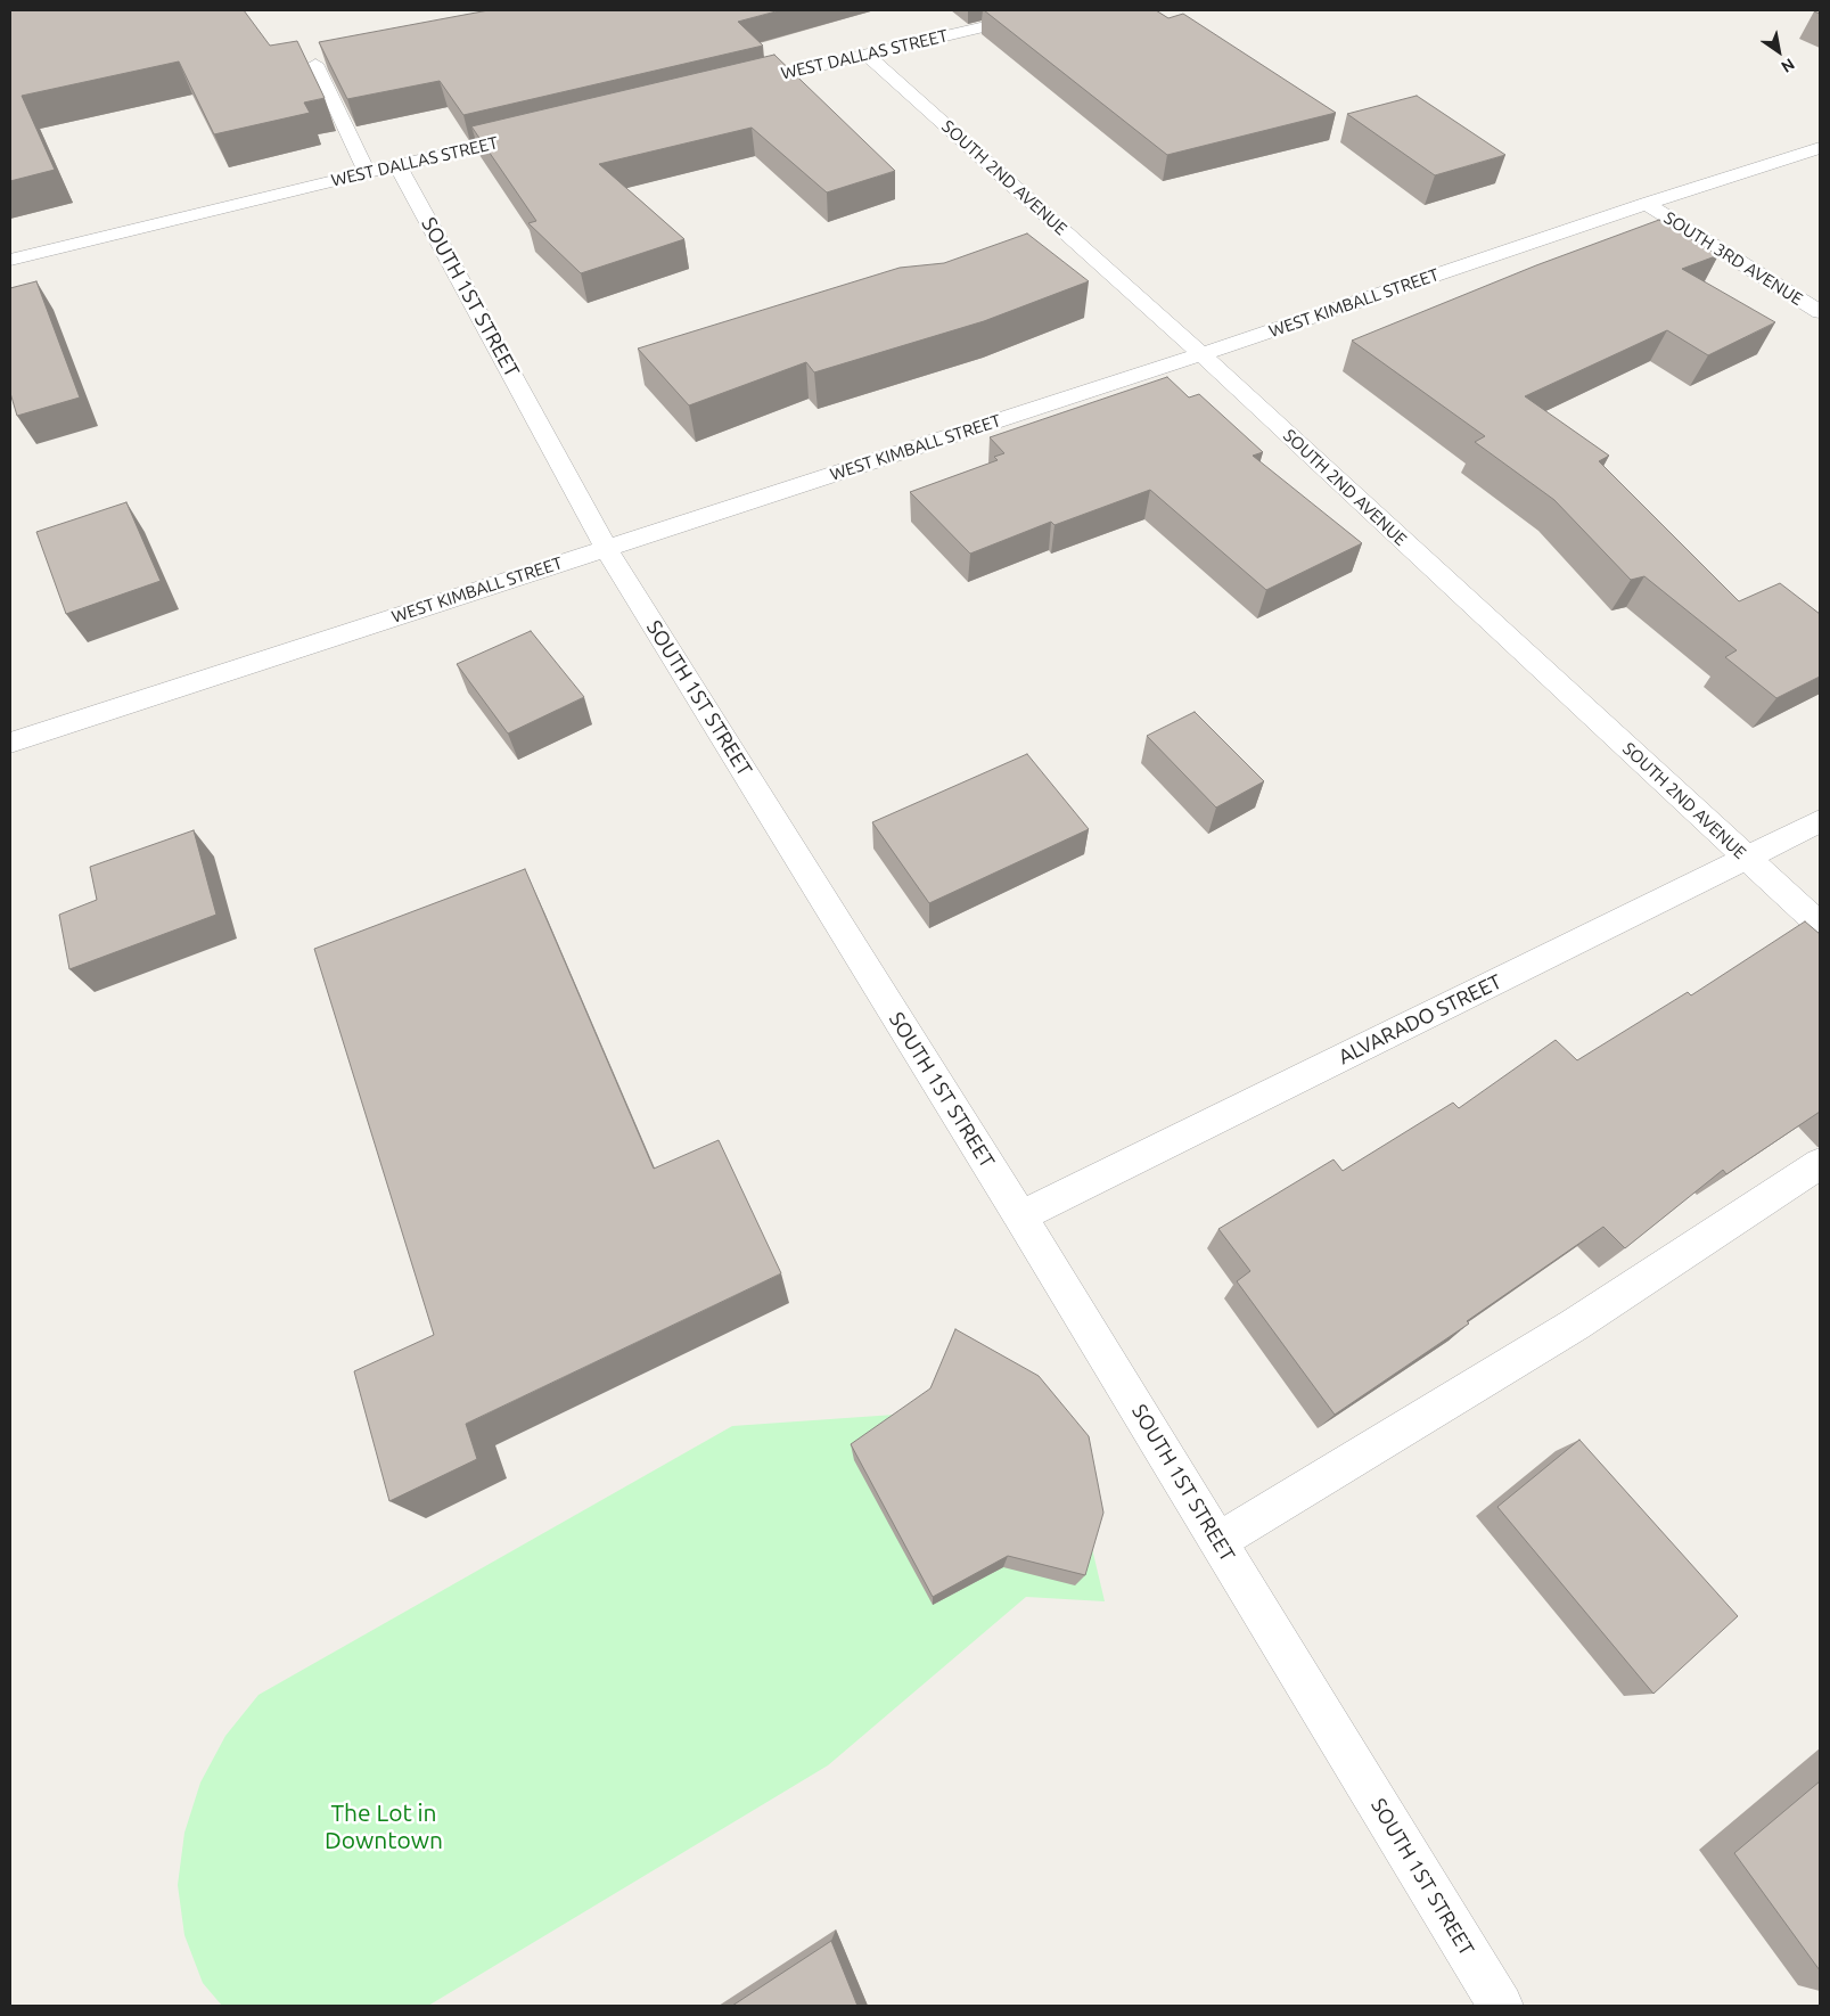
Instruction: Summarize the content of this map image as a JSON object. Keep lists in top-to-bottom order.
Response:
{
  "streets": {
    "street": [
      "WEST DALLAS STREET",
      "SOUTH 2ND AVENUE",
      "SOUTH 3RD AVENUE",
      "SOUTH 1ST STREET",
      "WEST KIMBALL STREET",
      "ALVARADO STREET"
    ]
  },
  "crossings": [
    ["WEST DALLAS STREET", "SOUTH 2ND AVENUE"],
    ["WEST DALLAS STREET", "SOUTH 1ST STREET"],
    ["SOUTH 2ND AVENUE", "WEST KIMBALL STREET"],
    ["SOUTH 2ND AVENUE", "ALVARADO STREET"],
    ["SOUTH 3RD AVENUE", "WEST KIMBALL STREET"],
    ["SOUTH 1ST STREET", "WEST KIMBALL STREET"],
    ["SOUTH 1ST STREET", "ALVARADO STREET"]
  ],
  "parks": ["The Lot in Downtown"],
  "north": "bottom right"
}
